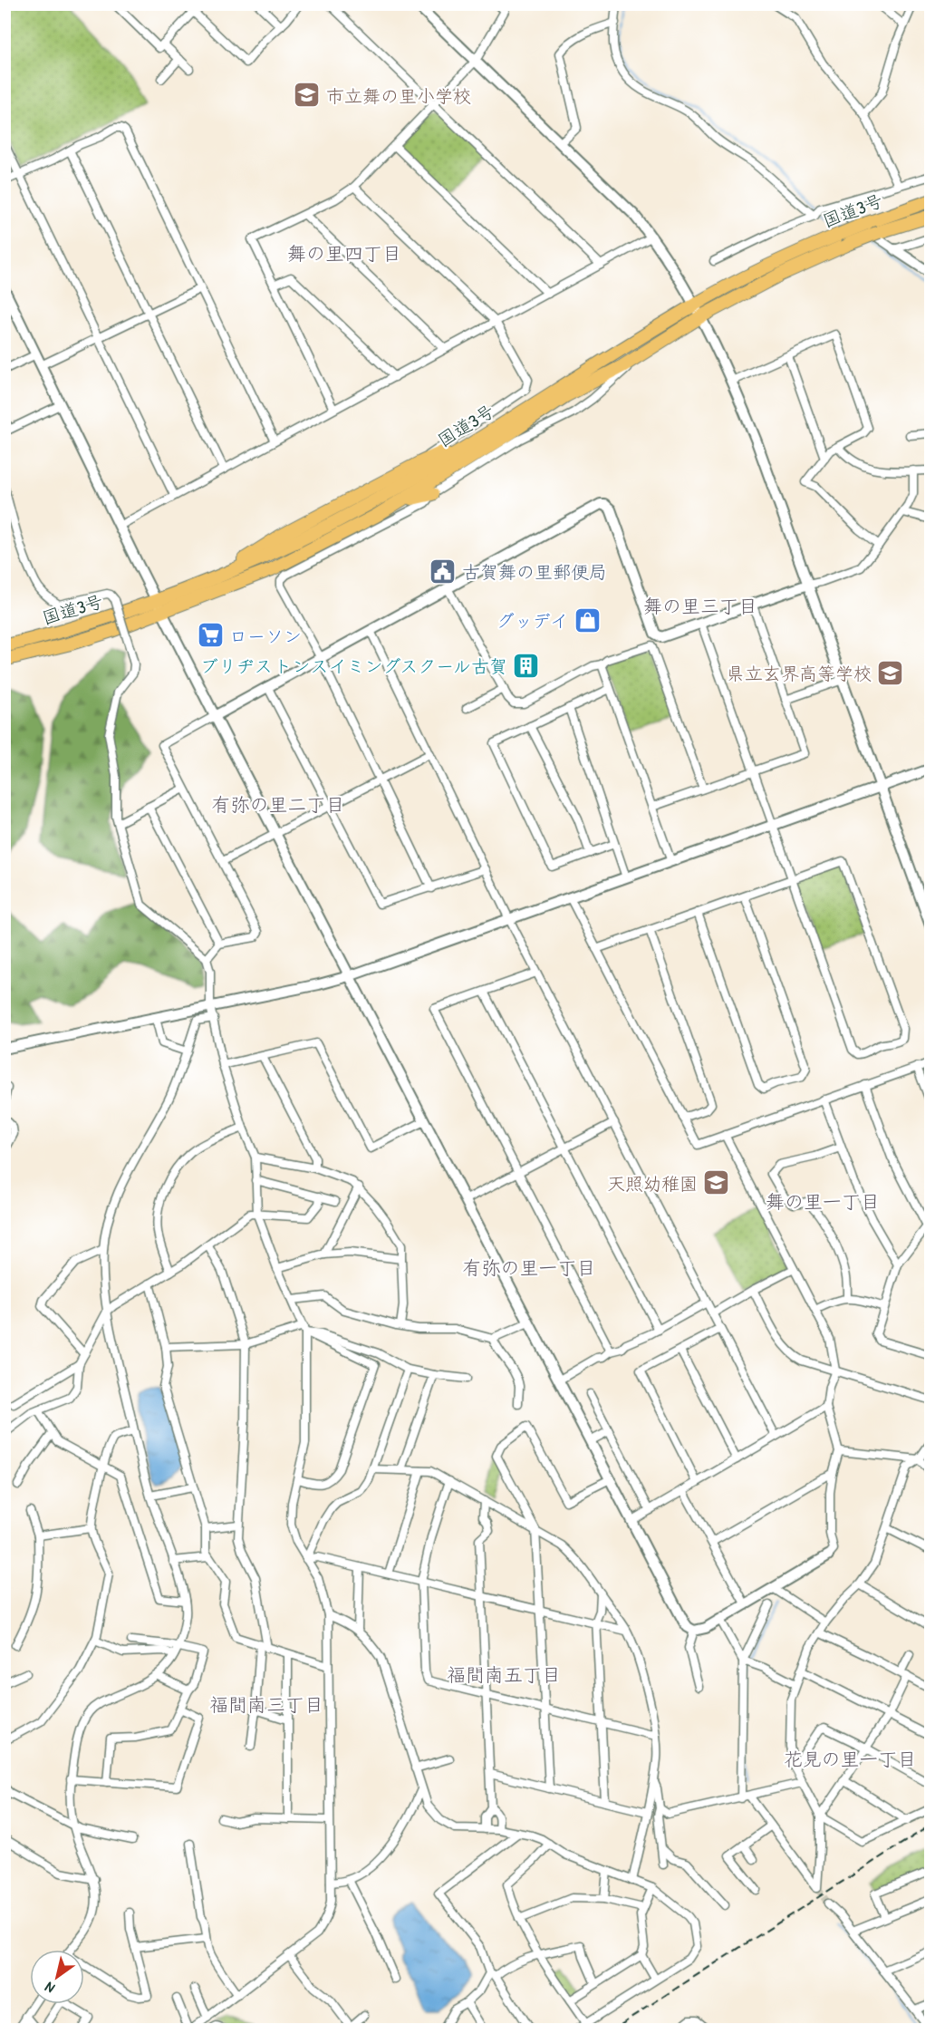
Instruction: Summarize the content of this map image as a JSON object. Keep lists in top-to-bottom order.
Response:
{
  "streets": {
    "highway": ["国道3号"]
  },
  "districts": [
    "舞の里四丁目",
    "舞の里三丁目",
    "有弥の里二丁目",
    "舞の里一丁目",
    "有弥の里一丁目",
    "福間南五丁目",
    "福間南三丁目",
    "花見の里一丁目"
  ],
  "places": {
    "school or university": ["市立舞の里小学校", "県立玄界高等学校", "天照幼稚園"],
    "public building": ["古賀舞の里郵便局"],
    "shop": ["グッデイ"],
    "supermarket": ["ローソン"],
    "building": ["ブリヂストンスイミングスクール古賀"]
  },
  "north": "bottom left"
}
